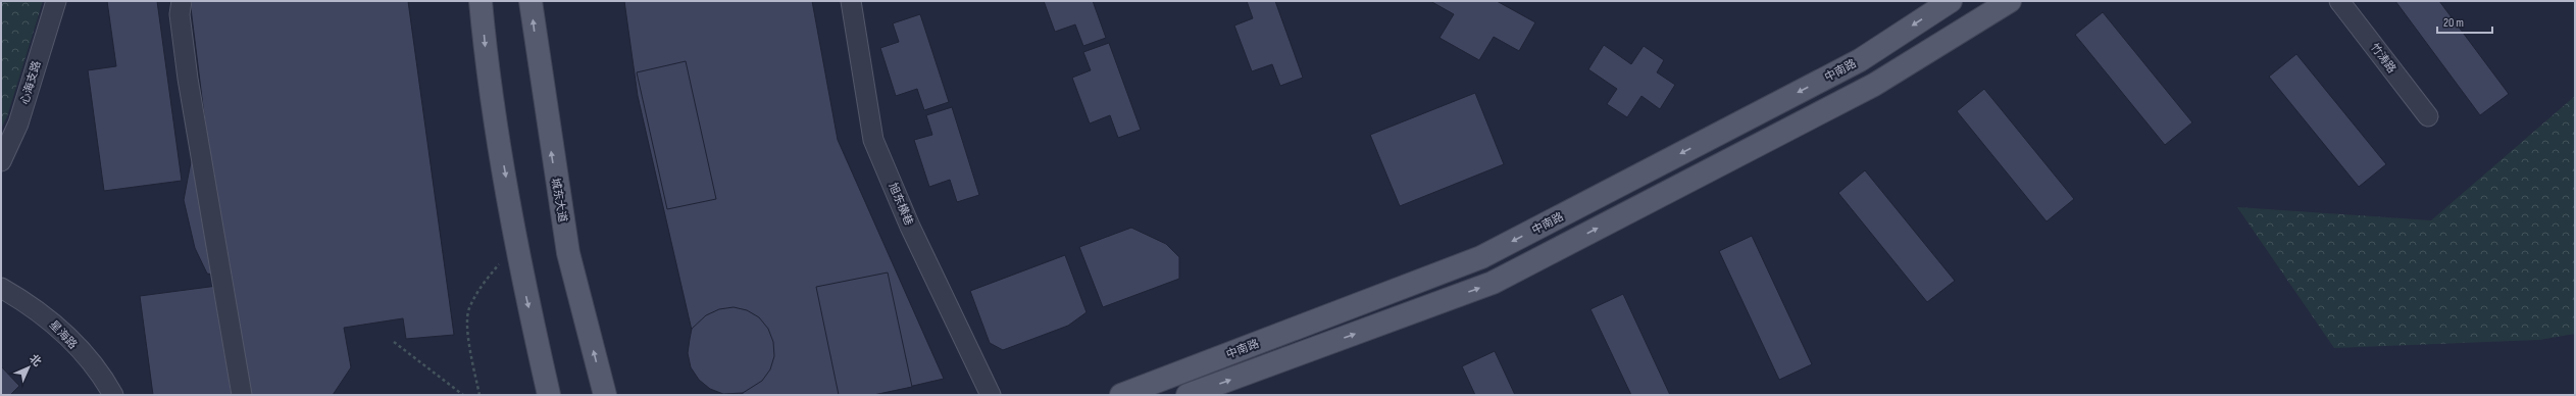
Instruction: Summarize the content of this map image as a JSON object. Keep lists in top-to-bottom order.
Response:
{
  "streets": {
    "main road": ["中南路", "城东大道"],
    "street": [
      "竹涛路",
      "心海支路",
      "旭东横巷",
      "星海路"
    ]
  },
  "scale_bar": "20 m",
  "north": "top right"
}
